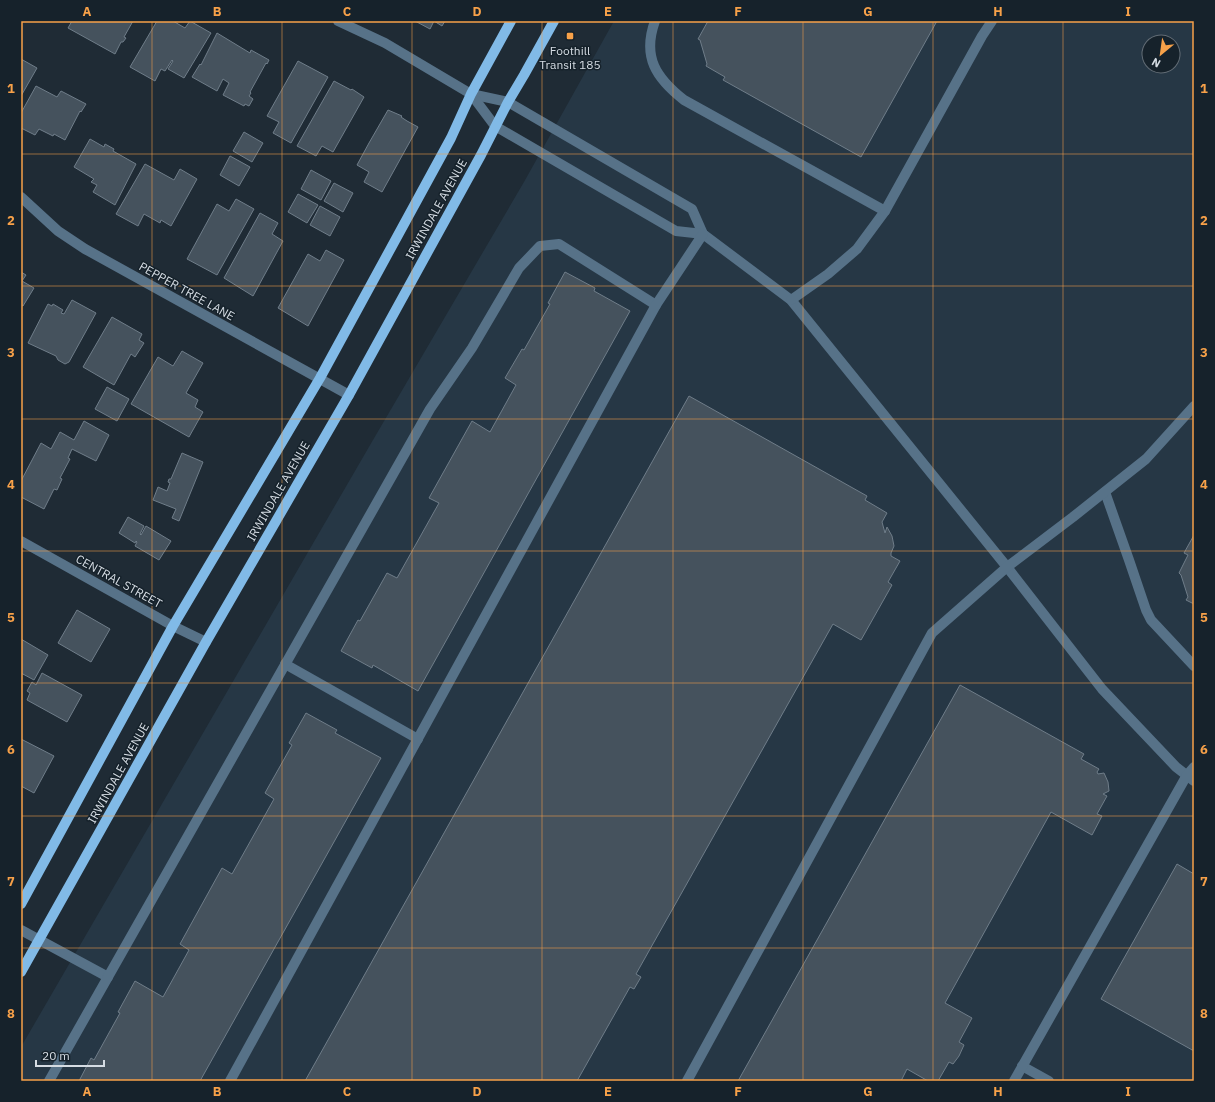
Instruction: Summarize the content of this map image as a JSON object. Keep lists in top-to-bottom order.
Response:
{
  "streets": {
    "main road": ["IRWINDALE AVENUE"],
    "street": ["PEPPER TREE LANE", "CENTRAL STREET"]
  },
  "crossings": [
    ["IRWINDALE AVENUE", "PEPPER TREE LANE"],
    ["IRWINDALE AVENUE", "CENTRAL STREET"]
  ],
  "places": {
    "transit": ["Foothill Transit 185"]
  },
  "scale_bar": "20 m",
  "north": "bottom left",
  "grid": {
    "columns": [
      "A",
      "B",
      "C",
      "D",
      "E",
      "F",
      "G",
      "H",
      "I"
    ],
    "rows": [
      "1",
      "2",
      "3",
      "4",
      "5",
      "6",
      "7",
      "8"
    ]
  }
}
